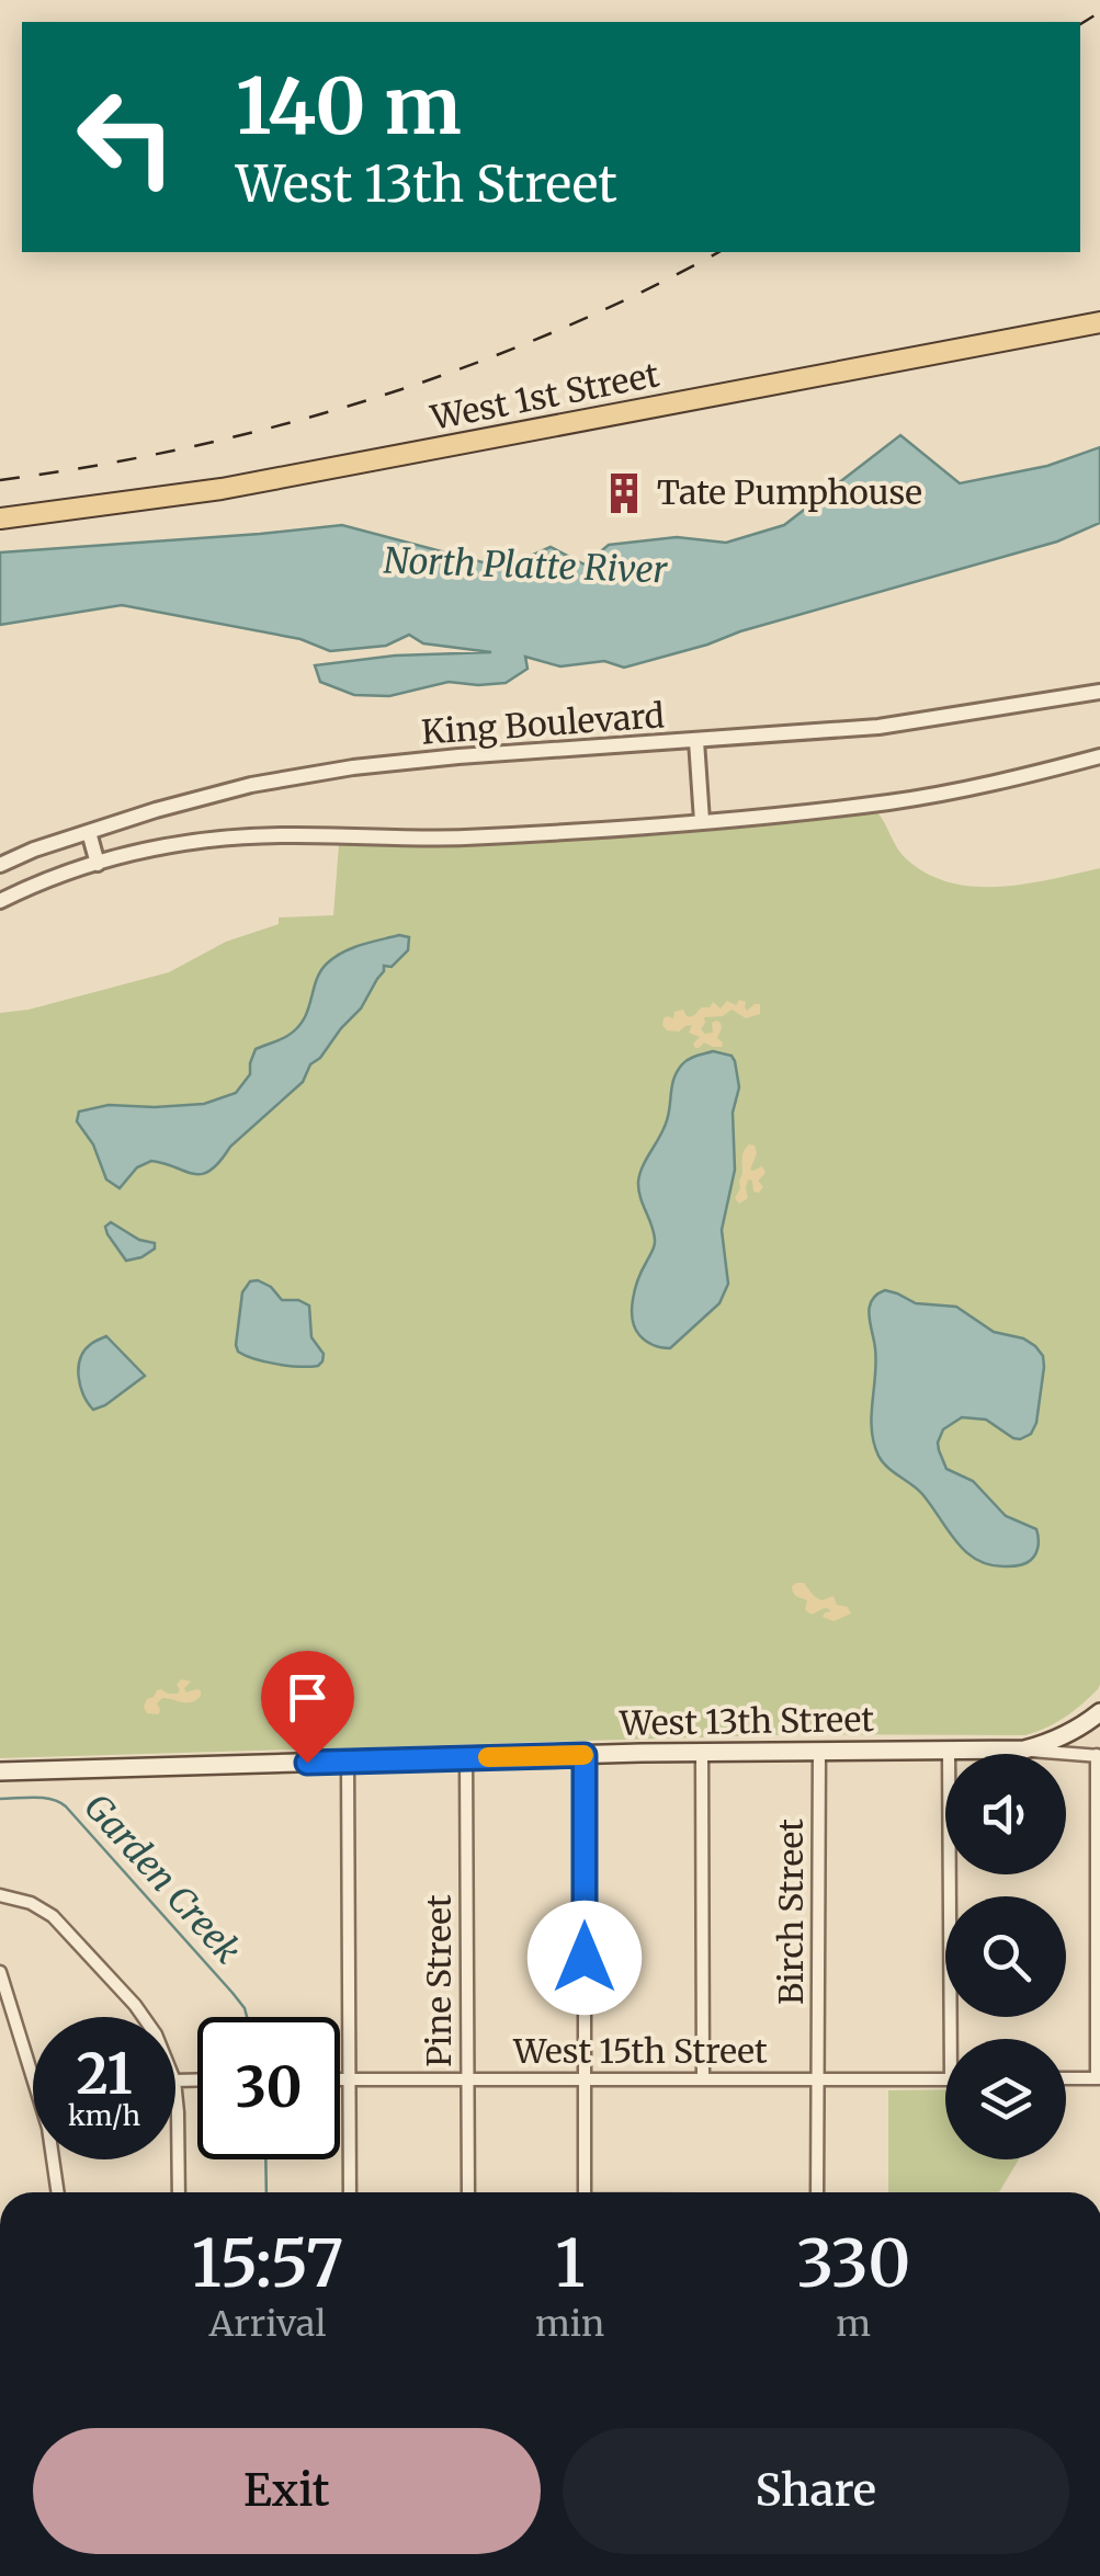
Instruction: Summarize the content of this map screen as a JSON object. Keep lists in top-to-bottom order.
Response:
{
  "streets": {
    "main road": ["West 1st Street", "West 13th Street"],
    "street": [
      "King Boulevard",
      "Birch Street",
      "Pine Street",
      "West 15th Street"
    ]
  },
  "crossings": [
    ["West 13th Street", "Birch Street"],
    ["West 13th Street", "Pine Street"],
    ["Birch Street", "West 15th Street"],
    ["Pine Street", "West 15th Street"]
  ],
  "water": ["North Platte River", "Garden Creek"],
  "places": {
    "building": ["Tate Pumphouse"]
  },
  "page": {
    "turn": ["140 m", "West 13th Street"],
    "speed": "21 km/h",
    "limit": "30",
    "eta": [
      "15:57",
      "Arrival",
      "1",
      "min",
      "330",
      "m"
    ],
    "buttons": ["Exit", "Share"]
  }
}
